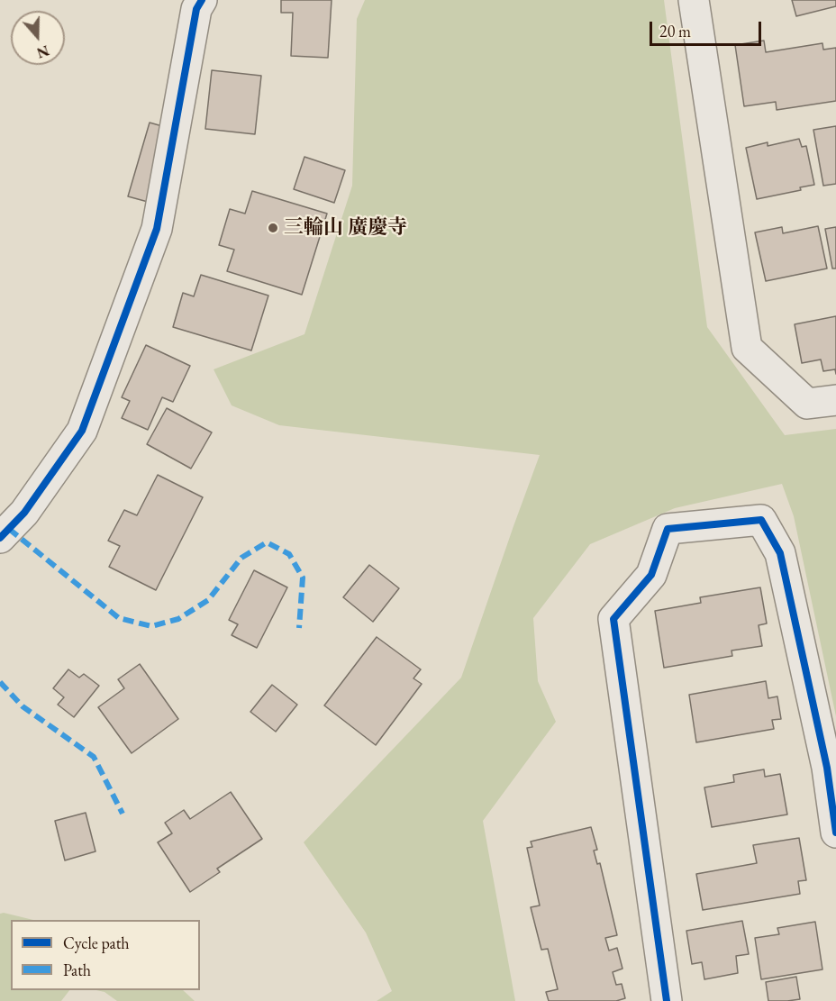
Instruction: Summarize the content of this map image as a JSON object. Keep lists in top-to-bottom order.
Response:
{
  "places": ["三輪山 廣慶寺"],
  "legend": ["Cycle path", "Path"],
  "scale_bar": "20 m",
  "north": "bottom"
}
